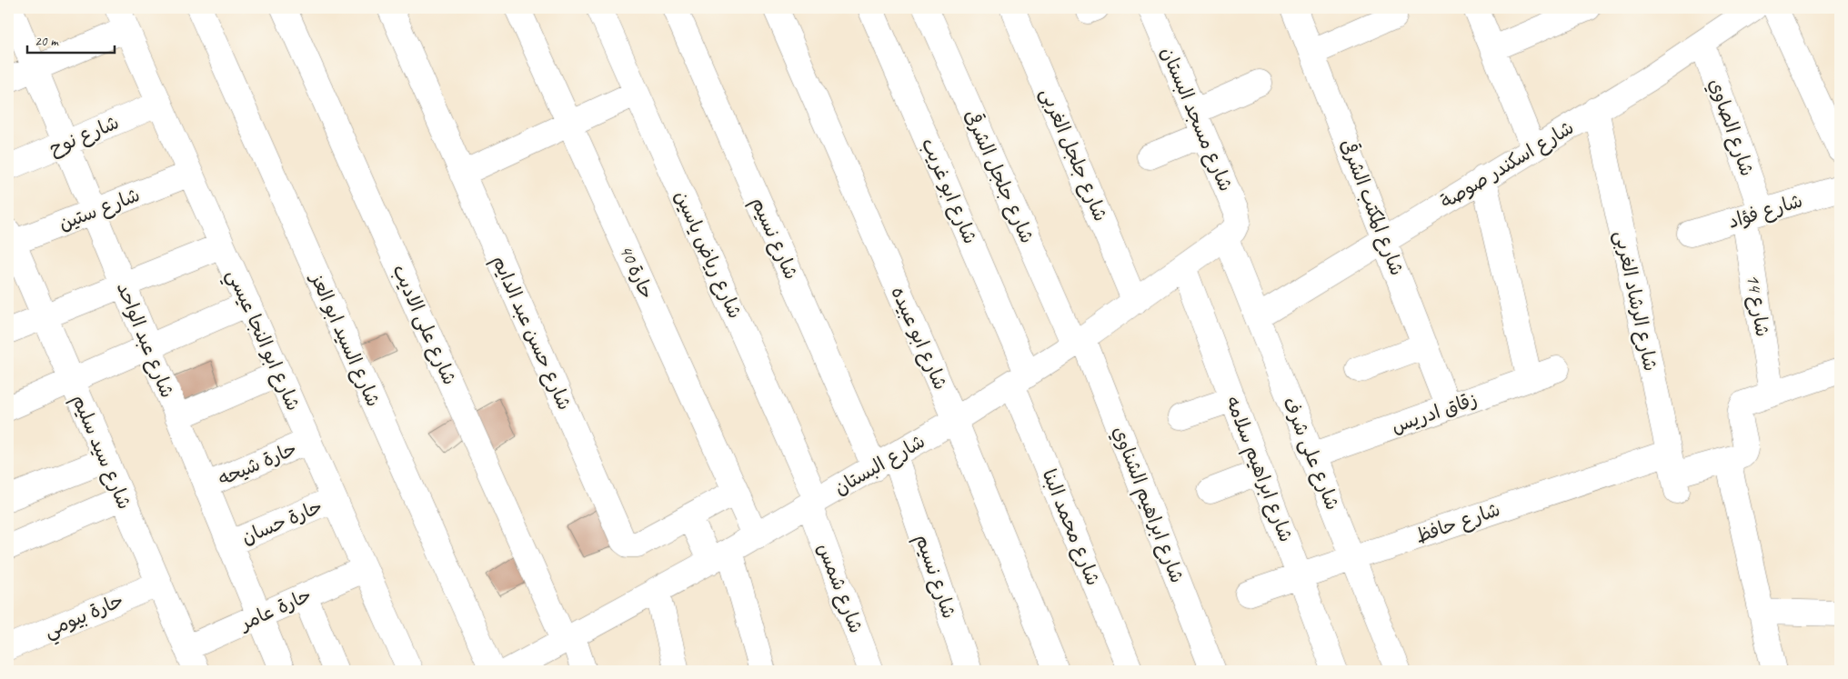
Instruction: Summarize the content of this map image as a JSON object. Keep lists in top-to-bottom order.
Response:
{
  "streets": {
    "street": [
      "شارع مسجد البستان",
      "شارع الصاوي",
      "شارع نوح",
      "شارع جلجل الغربى",
      "شارع اسكندر صوصة",
      "شارع جلجل الشرقى",
      "شارع ابو غريب",
      "شارع المكتب الشرقى",
      "شارع ستين",
      "شارع فؤاد",
      "شارع نسيم",
      "شارع رياض ياسين",
      "حارة 40",
      "شارع الرشاد الغربى",
      "شارع 14",
      "شارع على الاديب",
      "شارع حسن عبد الدايم",
      "شارع ابو عبيده",
      "شارع عبد الواحد",
      "شارع ابو النجا عيسي",
      "شارع السيد ابو العز",
      "زقاق ادريس",
      "شارع سيد سليم",
      "شارع على شرف",
      "حارة شيحه",
      "شارع البستان",
      "شارع ابراهيم سلامه",
      "شارع ابراهيم الشناوي",
      "حارة حسان",
      "شارع حافظ",
      "شارع محمد البنا",
      "شارع شمس",
      "حارة عامر",
      "حارة بيومي"
    ]
  },
  "crossings": [
    ["شارع مسجد البستان", "شارع على شرف"],
    ["شارع مسجد البستان", "شارع البستان"],
    ["شارع الصاوي", "شارع اسكندر صوصة"],
    ["شارع الصاوي", "شارع فؤاد"],
    ["شارع الصاوي", "شارع 14"],
    ["شارع نوح", "شارع عبد الواحد"],
    ["شارع نوح", "شارع ابو النجا عيسي"],
    ["شارع جلجل الغربى", "شارع البستان"],
    ["شارع اسكندر صوصة", "شارع المكتب الشرقى"],
    ["شارع اسكندر صوصة", "شارع الرشاد الغربى"],
    ["شارع اسكندر صوصة", "شارع على شرف"],
    ["شارع جلجل الشرقى", "شارع البستان"],
    ["شارع جلجل الشرقى", "شارع ابراهيم الشناوي"],
    ["شارع ابو غريب", "شارع البستان"],
    ["شارع ابو غريب", "شارع محمد البنا"],
    ["شارع المكتب الشرقى", "زقاق ادريس"],
    ["شارع ستين", "شارع عبد الواحد"],
    ["شارع ستين", "شارع ابو النجا عيسي"],
    ["شارع ستين", "شارع سيد سليم"],
    ["شارع فؤاد", "شارع 14"],
    ["شارع نسيم", "شارع البستان"],
    ["شارع رياض ياسين", "شارع البستان"],
    ["شارع رياض ياسين", "شارع شمس"],
    ["حارة 40", "شارع حسن عبد الدايم"],
    ["حارة 40", "شارع البستان"],
    ["شارع الرشاد الغربى", "شارع حافظ"],
    ["شارع على الاديب", "شارع البستان"],
    ["شارع ابو عبيده", "شارع البستان"],
    ["شارع عبد الواحد", "حارة شيحه"],
    ["شارع عبد الواحد", "حارة حسان"],
    ["شارع عبد الواحد", "حارة عامر"],
    ["شارع ابو النجا عيسي", "حارة شيحه"],
    ["شارع ابو النجا عيسي", "حارة حسان"],
    ["شارع ابو النجا عيسي", "حارة عامر"],
    ["زقاق ادريس", "شارع على شرف"],
    ["شارع سيد سليم", "حارة عامر"],
    ["شارع سيد سليم", "حارة بيومي"],
    ["شارع على شرف", "شارع البستان"],
    ["شارع على شرف", "شارع حافظ"],
    ["شارع البستان", "شارع ابراهيم سلامه"],
    ["شارع البستان", "شارع ابراهيم الشناوي"],
    ["شارع البستان", "شارع محمد البنا"],
    ["شارع البستان", "شارع شمس"],
    ["شارع ابراهيم سلامه", "شارع حافظ"]
  ],
  "scale_bar": "20 m"
}
